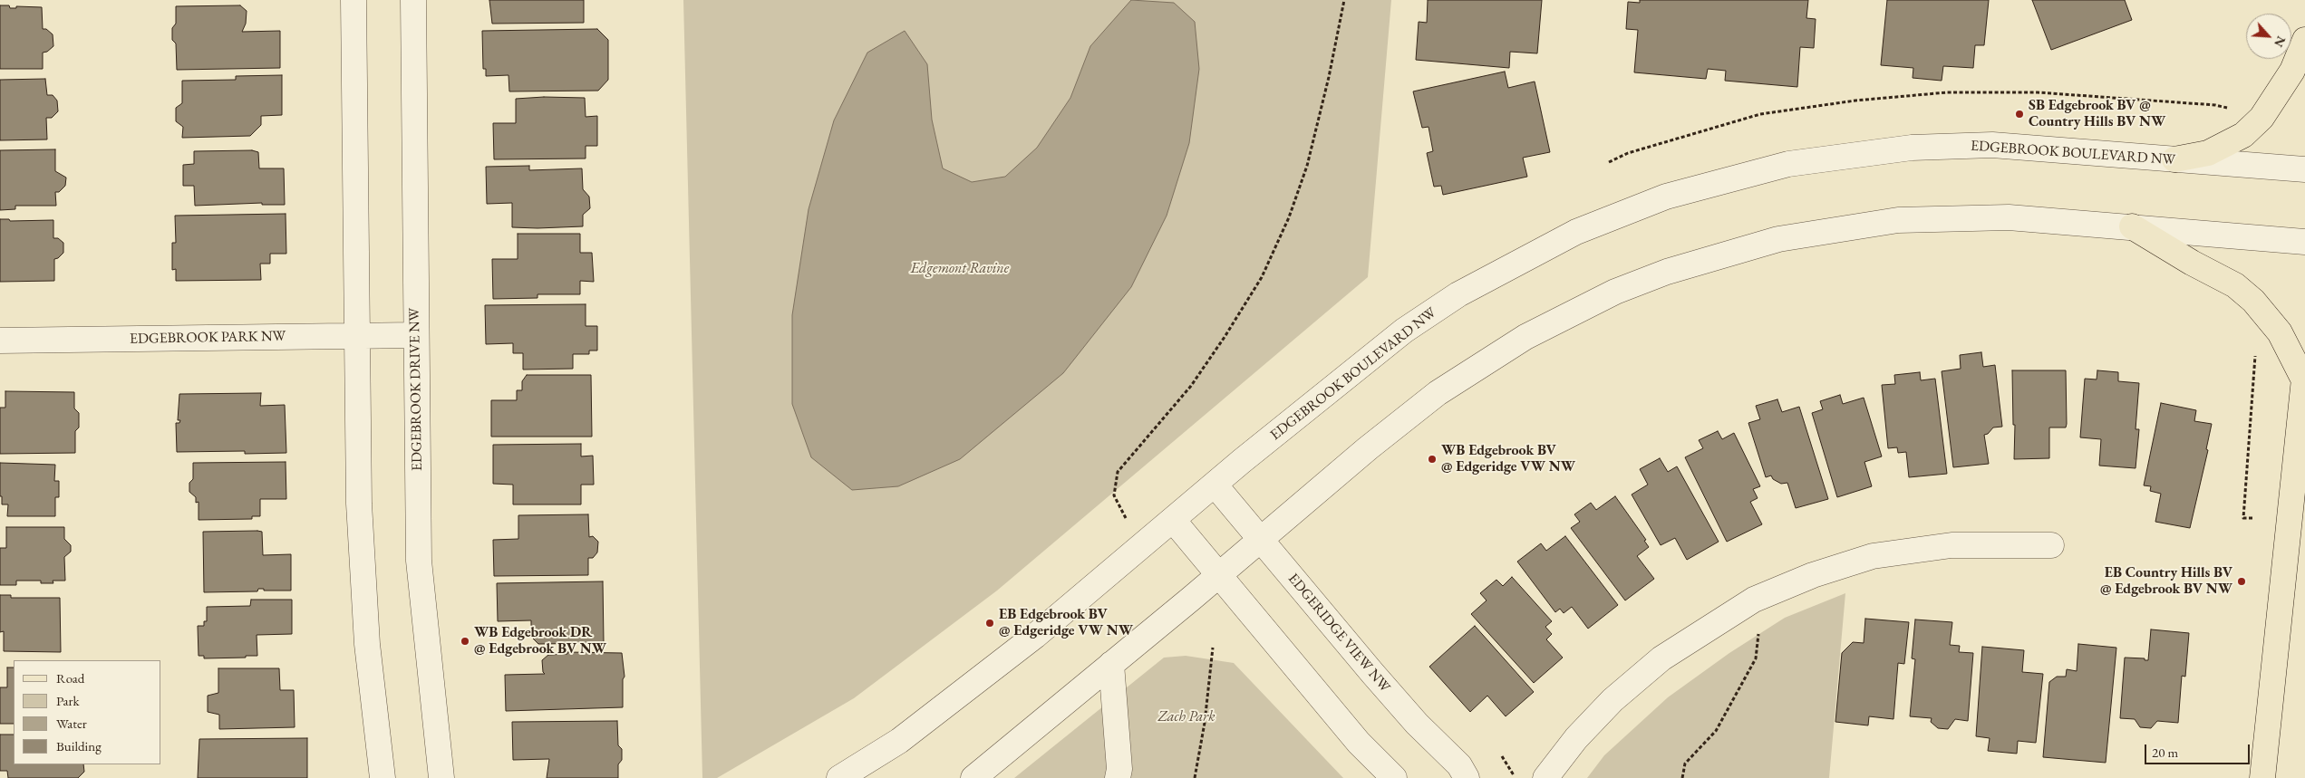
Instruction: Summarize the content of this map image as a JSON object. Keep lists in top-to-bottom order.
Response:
{
  "streets": {
    "street": [
      "EDGEBROOK BOULEVARD NW",
      "EDGEBROOK PARK NW",
      "EDGEBROOK DRIVE NW",
      "EDGERIDGE VIEW NW"
    ]
  },
  "crossings": [
    ["EDGEBROOK BOULEVARD NW", "EDGERIDGE VIEW NW"],
    ["EDGEBROOK PARK NW", "EDGEBROOK DRIVE NW"]
  ],
  "parks": ["Edgemont Ravine", "Zach Park"],
  "places": [
    "SB Edgebrook BV @ Country Hills BV NW",
    "WB Edgebrook BV @ Edgeridge VW NW",
    "EB Country Hills BV @ Edgebrook BV NW",
    "EB Edgebrook BV @ Edgeridge VW NW",
    "WB Edgebrook DR @ Edgebrook BV NW"
  ],
  "legend": [
    "Road",
    "Park",
    "Water",
    "Building"
  ],
  "scale_bar": "20 m",
  "north": "bottom right"
}
